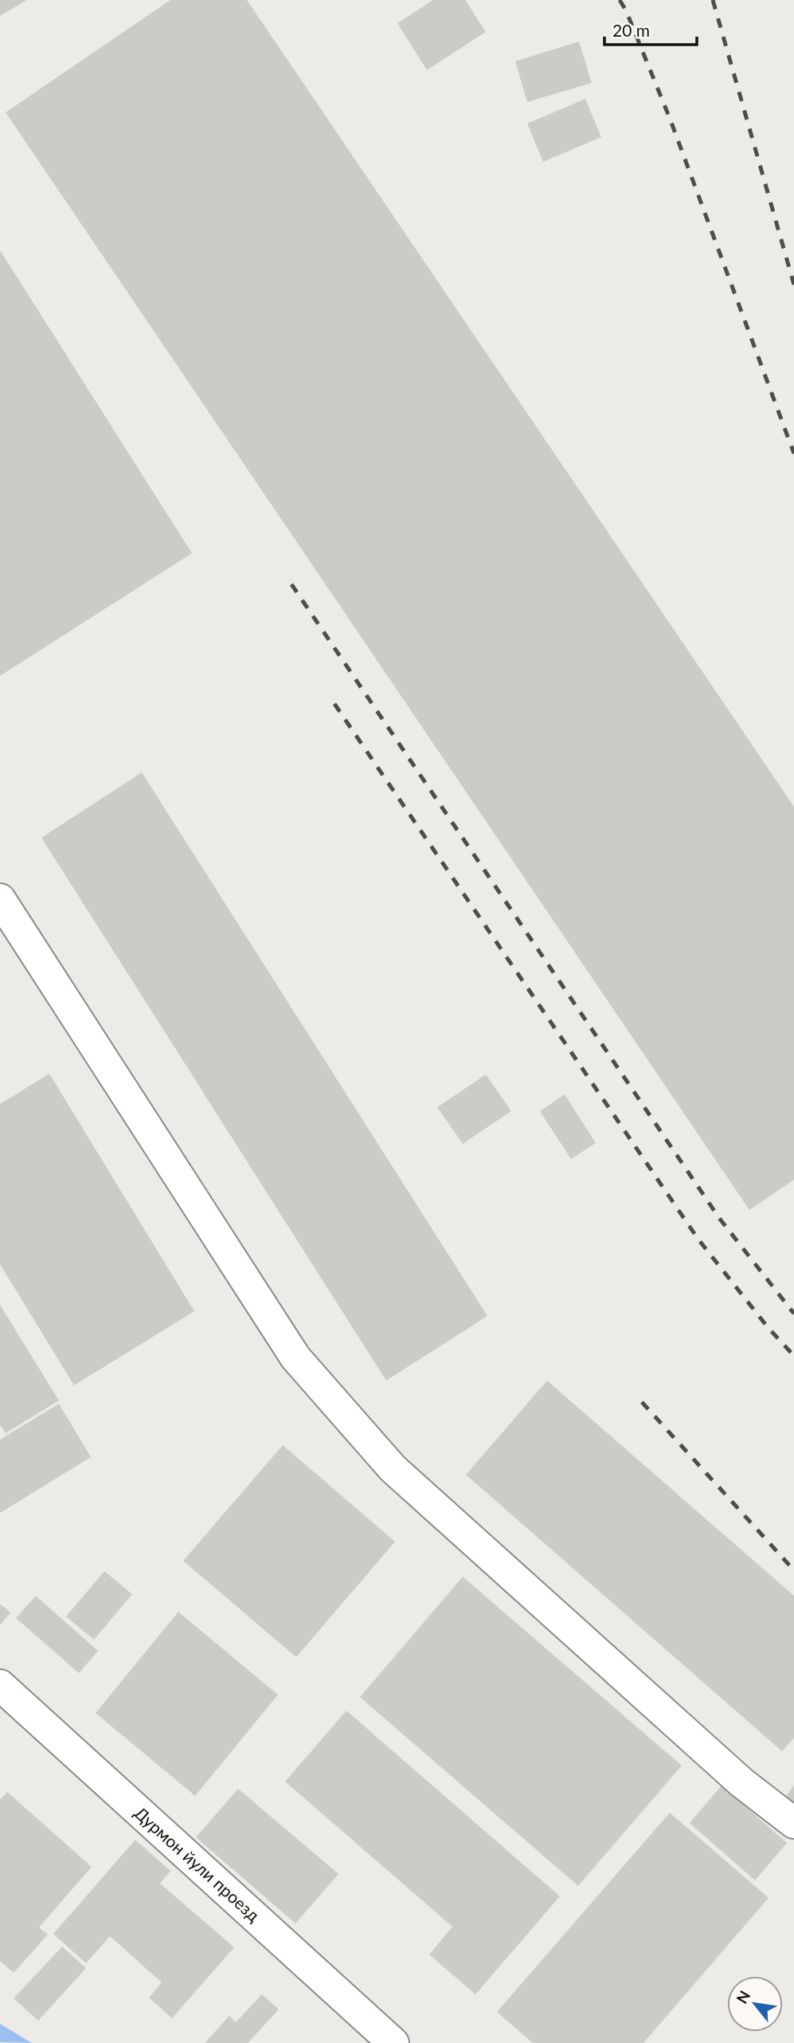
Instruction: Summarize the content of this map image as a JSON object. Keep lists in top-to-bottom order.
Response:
{
  "streets": {
    "street": ["Дурмон йули проезд"]
  },
  "scale_bar": "20 m",
  "north": "top left"
}
